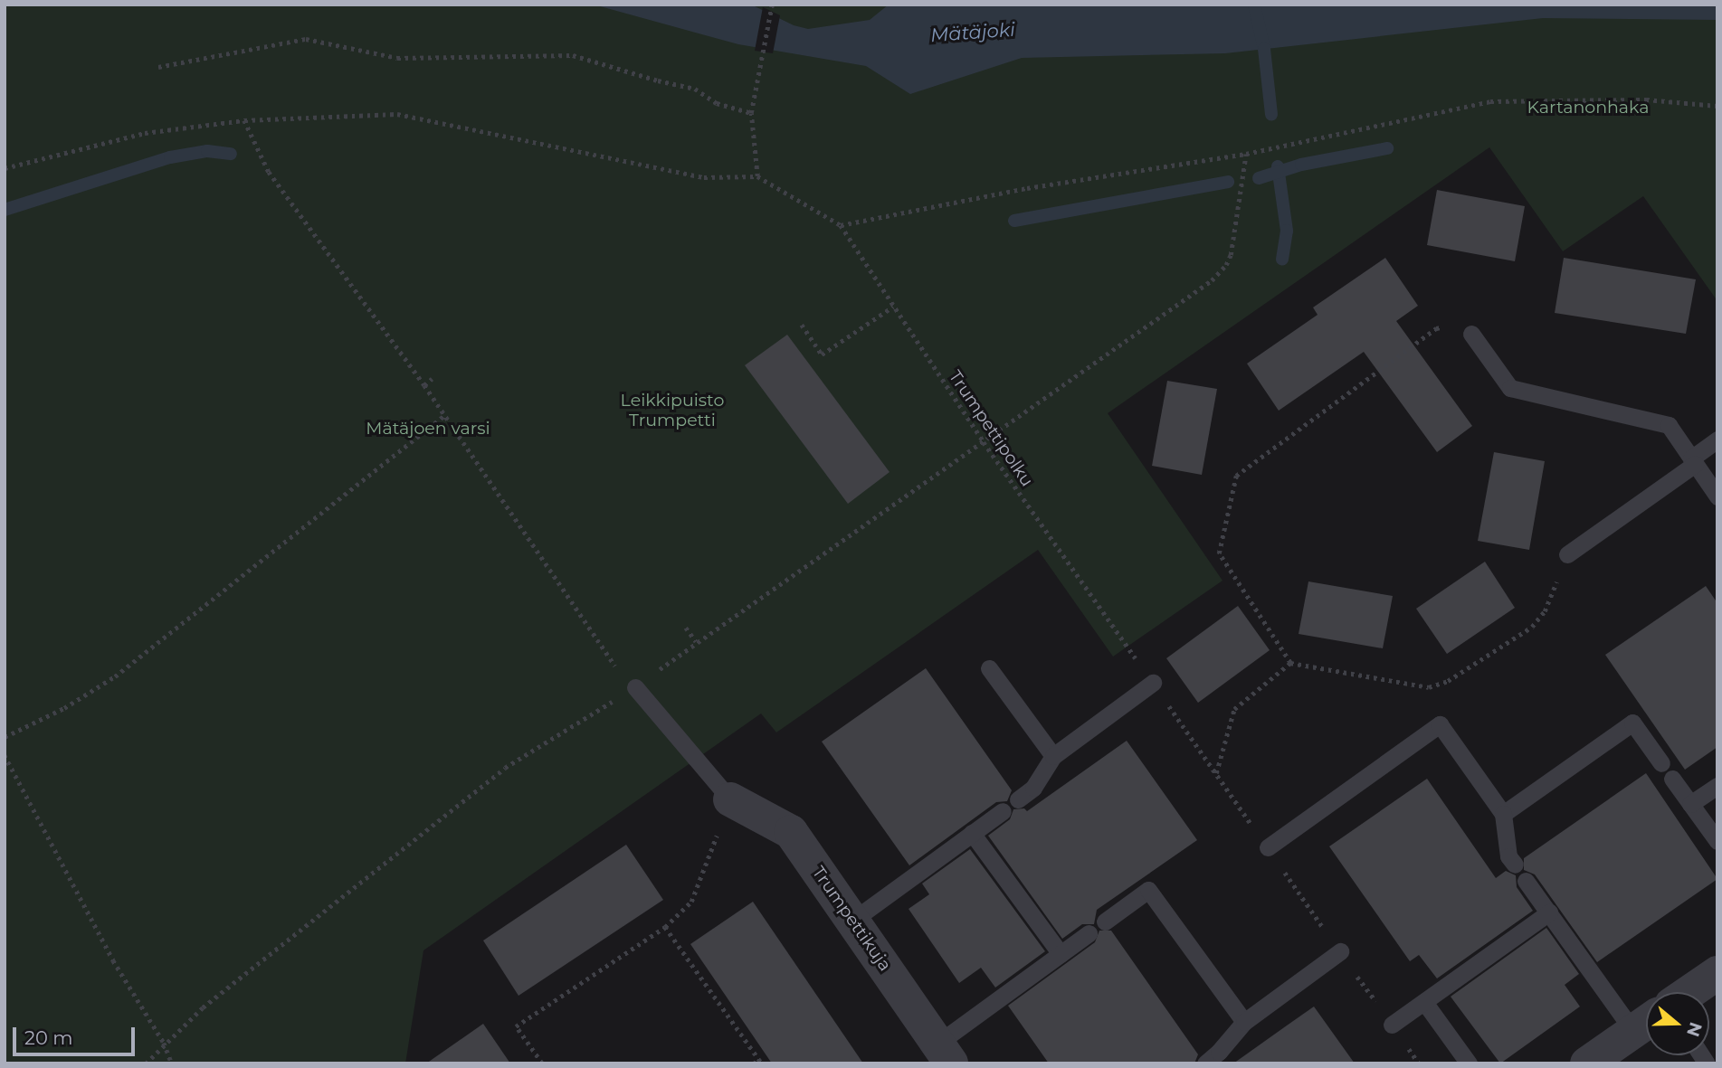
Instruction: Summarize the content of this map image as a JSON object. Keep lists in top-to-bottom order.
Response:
{
  "streets": {
    "street": ["Trumpettikuja"],
    "path": ["Trumpettipolku"]
  },
  "water": ["Mätäjoki"],
  "parks": ["Kartanonhaka", "Leikkipuisto Trumpetti", "Mätäjoen varsi"],
  "scale_bar": "20 m",
  "north": "right"
}
